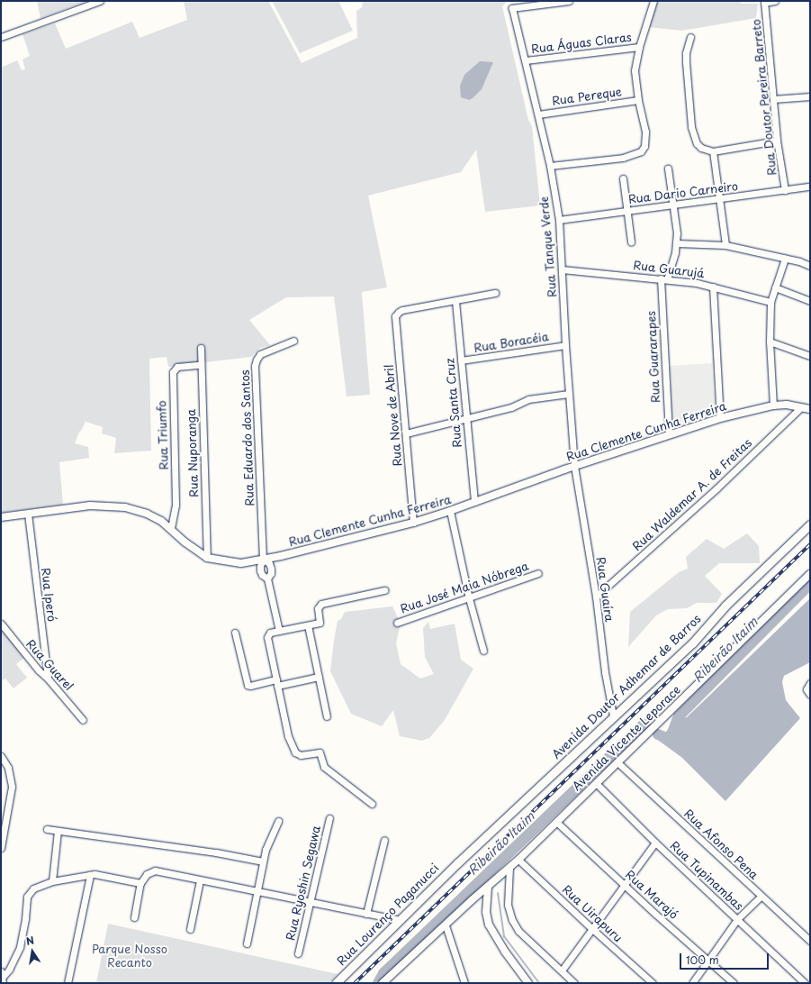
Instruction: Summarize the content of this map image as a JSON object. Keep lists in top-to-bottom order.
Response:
{
  "streets": {
    "main road": ["Avenida Doutor Adhemar de Barros", "Rua Lourenço Paganucci"],
    "street": [
      "Rua Águas Claras",
      "Rua Pereque",
      "Rua Doutor Pereira Barreto",
      "Rua Dario Carneiro",
      "Rua Tanque Verde",
      "Rua Guarujá",
      "Rua Boracéia",
      "Rua Guararapes",
      "Rua Santa Cruz",
      "Rua Nove de Abril",
      "Rua Clemente Cunha Ferreira",
      "Rua Triumfo",
      "Rua Eduardo dos Santos",
      "Rua Nuporanga",
      "Rua Waldemar A. de Freitas",
      "Rua José Maia Nóbrega",
      "Rua Guaíra",
      "Rua Iperó",
      "Rua Guarel",
      "Avenida Vicente Leporace",
      "Rua Afonso Pena",
      "Rua Tupinambas",
      "Rua Ryoshin Segawa",
      "Rua Marajó",
      "Rua Uirapuru"
    ]
  },
  "crossings": [
    ["Rua Águas Claras", "Rua Tanque Verde"],
    ["Rua Pereque", "Rua Tanque Verde"],
    ["Rua Doutor Pereira Barreto", "Rua Dario Carneiro"],
    ["Rua Dario Carneiro", "Rua Tanque Verde"],
    ["Rua Tanque Verde", "Rua Guarujá"],
    ["Rua Tanque Verde", "Rua Boracéia"],
    ["Rua Tanque Verde", "Rua Clemente Cunha Ferreira"],
    ["Rua Tanque Verde", "Rua Guaíra"],
    ["Rua Guarujá", "Rua Guararapes"],
    ["Rua Boracéia", "Rua Santa Cruz"],
    ["Rua Guararapes", "Rua Clemente Cunha Ferreira"],
    ["Rua Santa Cruz", "Rua Nove de Abril"],
    ["Rua Santa Cruz", "Rua Clemente Cunha Ferreira"],
    ["Rua Nove de Abril", "Rua Clemente Cunha Ferreira"],
    ["Rua Clemente Cunha Ferreira", "Rua Triumfo"],
    ["Rua Clemente Cunha Ferreira", "Rua Eduardo dos Santos"],
    ["Rua Clemente Cunha Ferreira", "Rua Nuporanga"],
    ["Rua Clemente Cunha Ferreira", "Rua Waldemar A. de Freitas"],
    ["Rua Clemente Cunha Ferreira", "Rua Guaíra"],
    ["Rua Clemente Cunha Ferreira", "Rua Iperó"],
    ["Rua Triumfo", "Rua Nuporanga"],
    ["Rua Waldemar A. de Freitas", "Rua Guaíra"],
    ["Rua Guaíra", "Avenida Doutor Adhemar de Barros"],
    ["Rua Iperó", "Rua Guarel"],
    ["Avenida Doutor Adhemar de Barros", "Rua Lourenço Paganucci"],
    ["Avenida Vicente Leporace", "Rua Afonso Pena"],
    ["Avenida Vicente Leporace", "Rua Tupinambas"],
    ["Avenida Vicente Leporace", "Rua Marajó"],
    ["Avenida Vicente Leporace", "Rua Uirapuru"]
  ],
  "water": ["Ribeirão Itaim"],
  "parks": ["Parque Nosso Recanto"],
  "scale_bar": "100 m",
  "north": "top"
}
